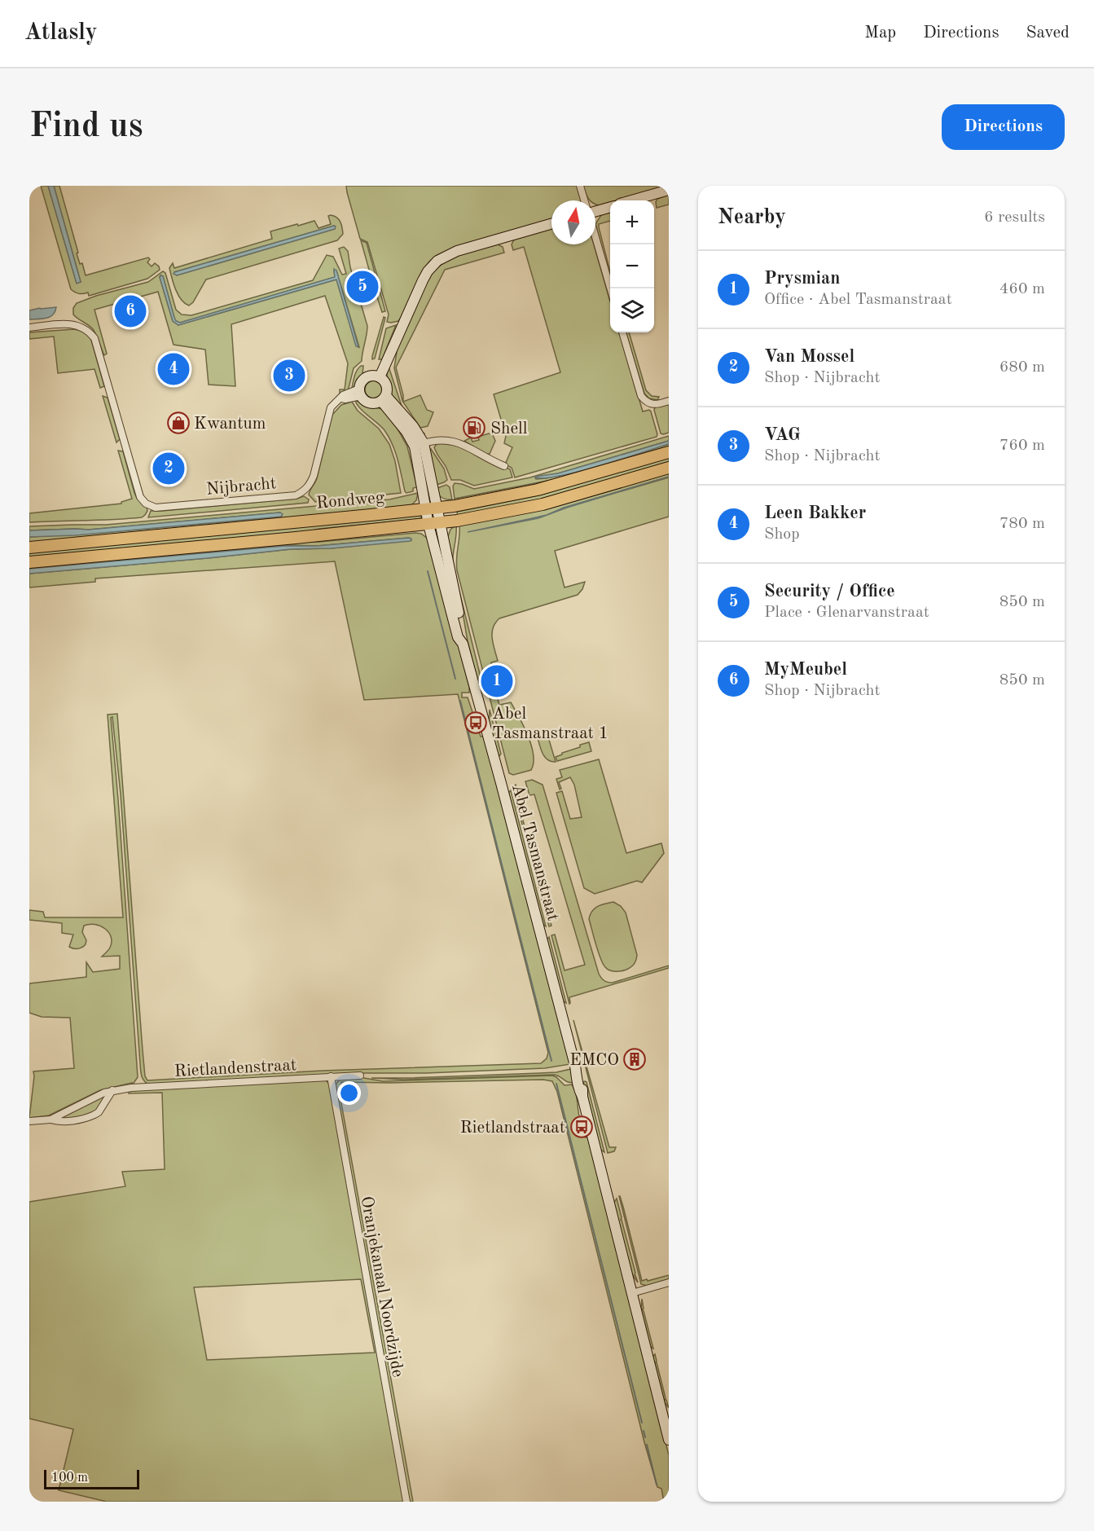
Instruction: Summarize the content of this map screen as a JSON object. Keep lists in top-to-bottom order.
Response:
{
  "streets": {
    "main road": ["Rondweg"],
    "street": [
      "Nijbracht",
      "Abel Tasmanstraat",
      "Rietlandenstraat",
      "Oranjekanaal Noordzijde"
    ]
  },
  "crossings": [
    ["Nijbracht", "Abel Tasmanstraat"],
    ["Rondweg", "Abel Tasmanstraat"],
    ["Rietlandenstraat", "Oranjekanaal Noordzijde"]
  ],
  "places": {
    "shop": ["Kwantum"],
    "fuel station": ["Shell"],
    "bus stop": ["Abel Tasmanstraat 1", "Rietlandstraat"],
    "building": ["EMCO"]
  },
  "scale_bar": "100 m",
  "north": "top",
  "page": {
    "header": "Atlasly",
    "nav": ["Map", "Directions", "Saved"],
    "buttons": "Directions",
    "title": "Find us",
    "heading": ["Nearby", "6 results"],
    "map_buttons": ["+", "−"],
    "list": [
      {
        "mark": "1",
        "name": "Prysmian",
        "note": "Office · Abel Tasmanstraat",
        "value": "460 m"
      },
      {
        "mark": "2",
        "name": "Van Mossel",
        "note": "Shop · Nijbracht",
        "value": "680 m"
      },
      {
        "mark": "3",
        "name": "VAG",
        "note": "Shop · Nijbracht",
        "value": "760 m"
      },
      {
        "mark": "4",
        "name": "Leen Bakker",
        "note": "Shop",
        "value": "780 m"
      },
      {
        "mark": "5",
        "name": "Security / Office",
        "note": "Place · Glenarvanstraat",
        "value": "850 m"
      },
      {
        "mark": "6",
        "name": "MyMeubel",
        "note": "Shop · Nijbracht",
        "value": "850 m"
      }
    ],
    "pins": [
      "5",
      "6",
      "4",
      "3",
      "2",
      "1"
    ],
    "scale": "100 m"
  }
}
